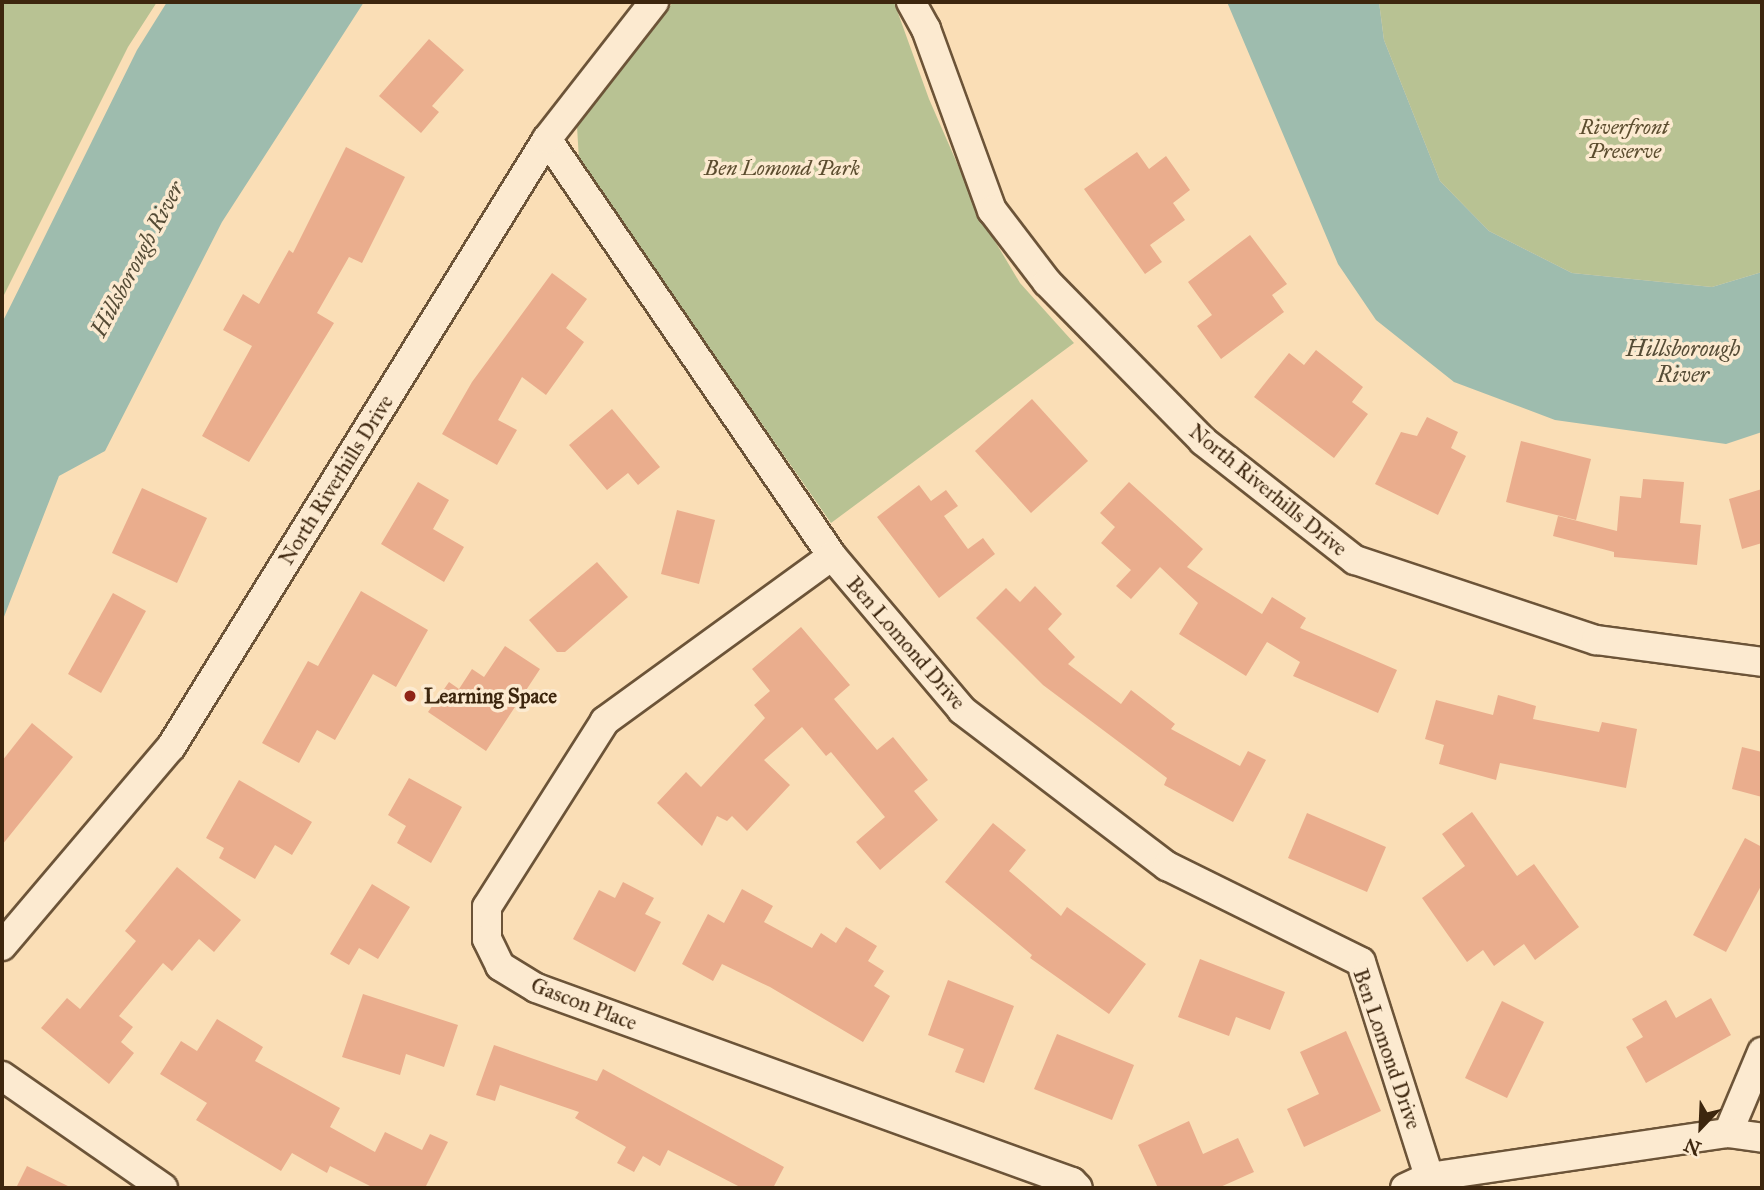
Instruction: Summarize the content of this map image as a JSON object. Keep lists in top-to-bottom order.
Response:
{
  "streets": {
    "street": ["North Riverhills Drive", "Ben Lomond Drive", "Gascon Place"]
  },
  "crossings": [
    ["North Riverhills Drive", "Ben Lomond Drive"],
    ["Ben Lomond Drive", "Gascon Place"]
  ],
  "water": ["Hillsborough River"],
  "parks": ["Riverfront Preserve", "Ben Lomond Park"],
  "places": ["Learning Space"],
  "north": "bottom left"
}
